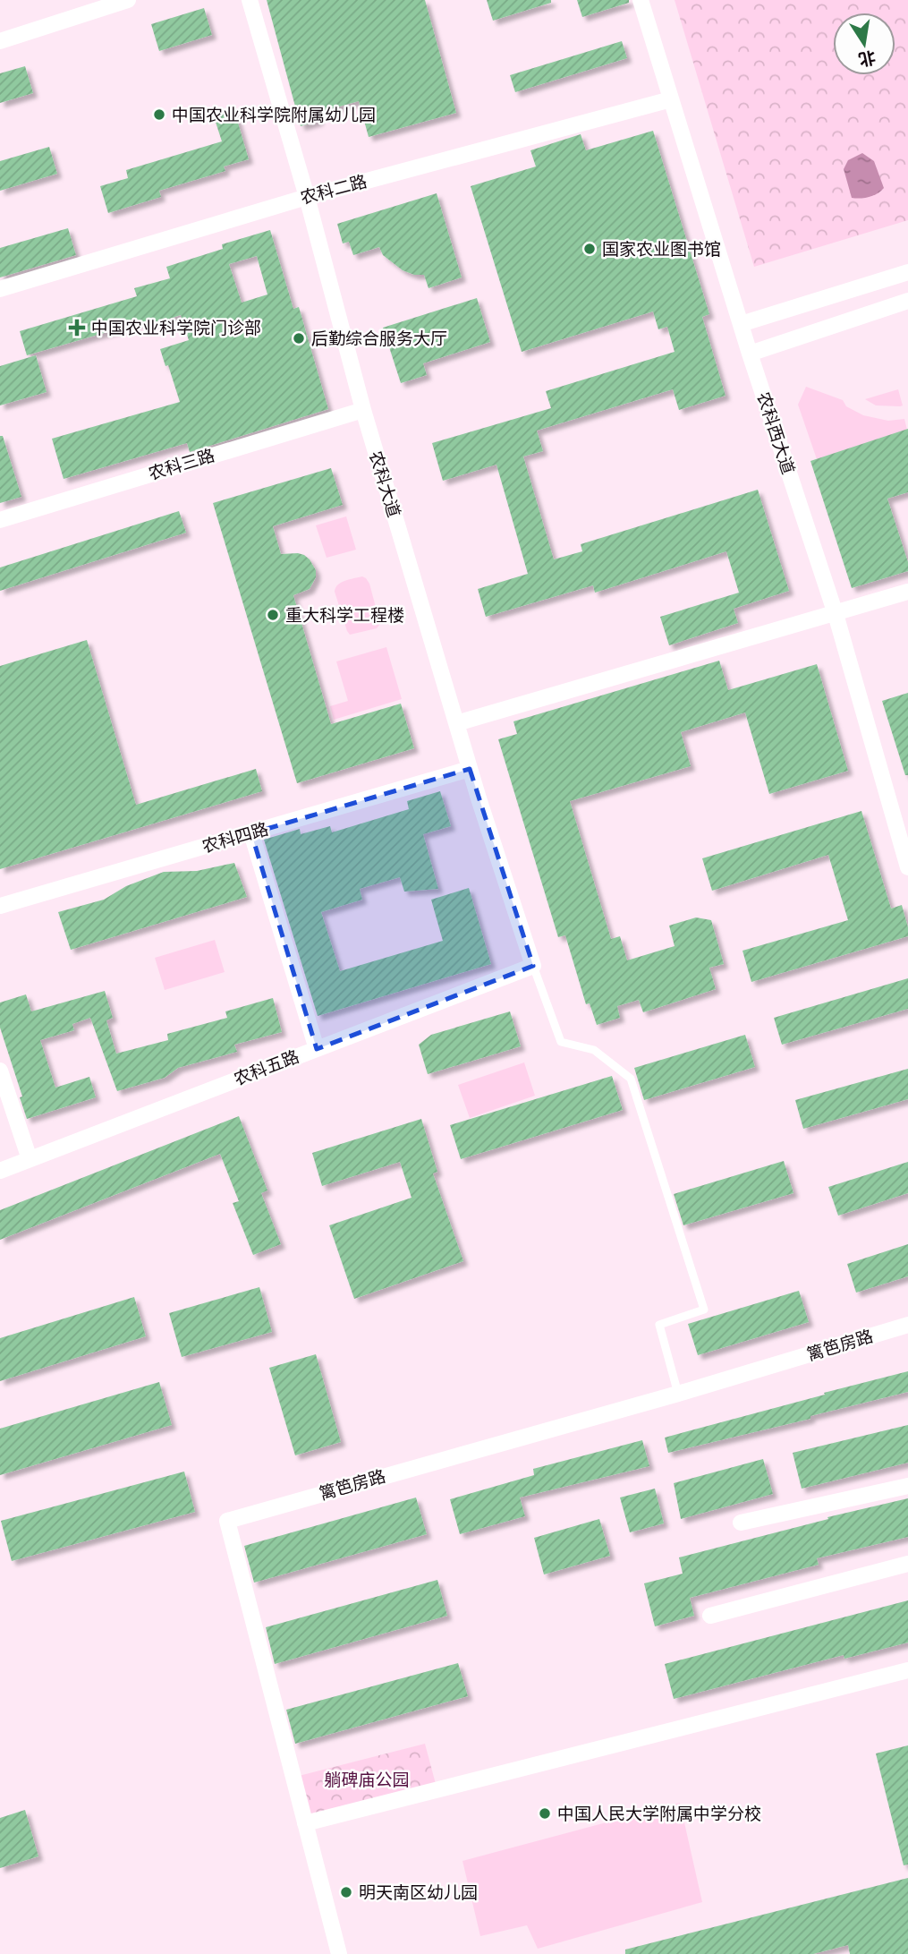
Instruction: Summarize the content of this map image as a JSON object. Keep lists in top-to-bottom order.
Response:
{
  "streets": {
    "street": [
      "农科二路",
      "农科西大道",
      "农科三路",
      "农科大道",
      "农科四路",
      "农科五路",
      "篱笆房路"
    ]
  },
  "crossings": [
    ["农科二路", "农科西大道"],
    ["农科二路", "农科大道"],
    ["农科三路", "农科大道"],
    ["农科大道", "农科四路"],
    ["农科大道", "农科五路"]
  ],
  "parks": ["躺碑庙公园"],
  "places": {
    "other": [
      "中国农业科学院附属幼儿园",
      "国家农业图书馆",
      "后勤综合服务大厅",
      "重大科学工程楼",
      "中国人民大学附属中学分校",
      "明天南区幼儿园"
    ],
    "health": ["中国农业科学院门诊部"]
  },
  "north": "bottom"
}
